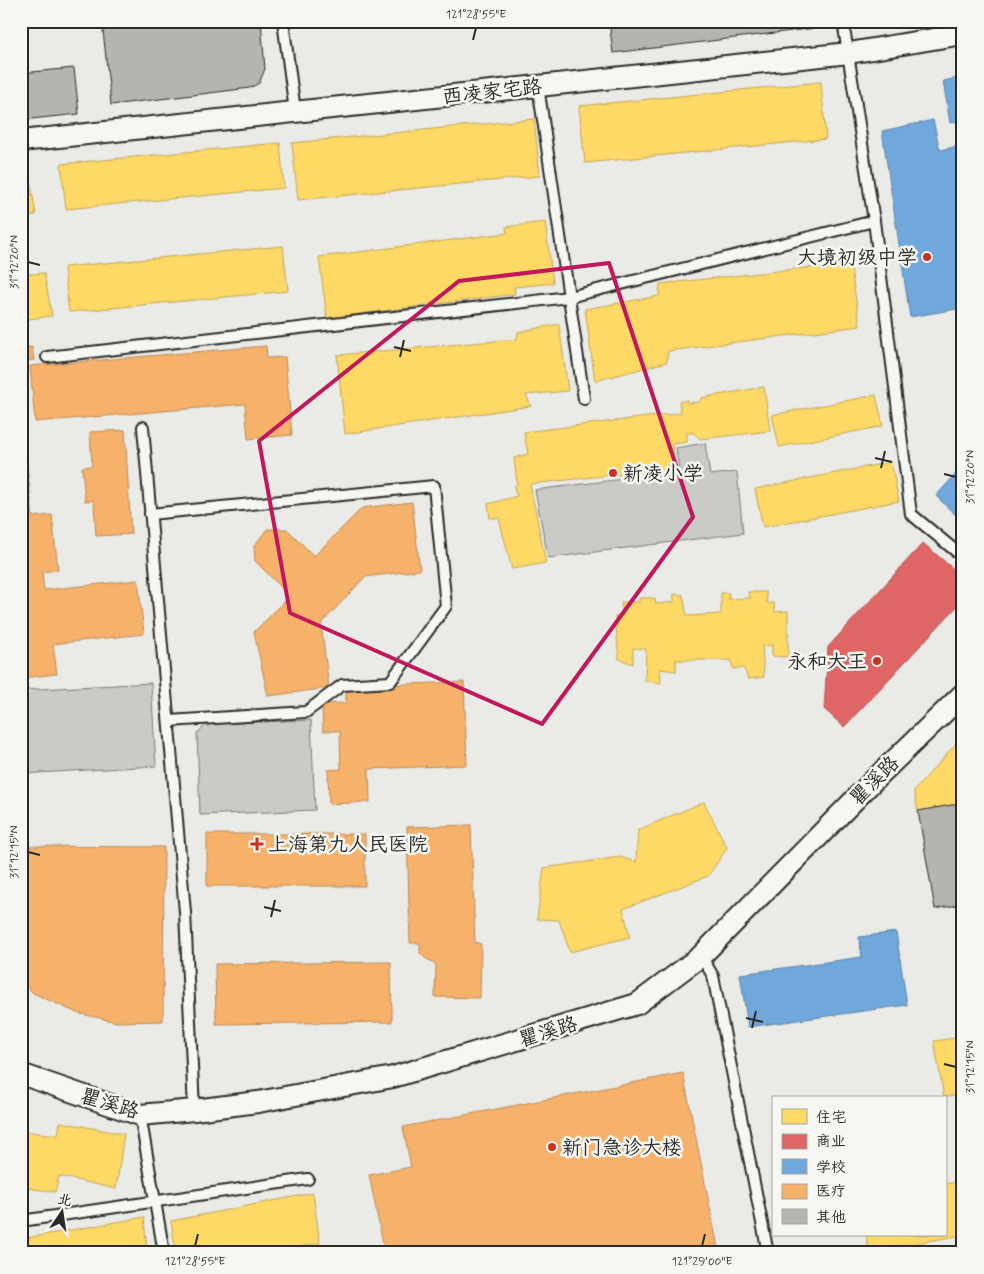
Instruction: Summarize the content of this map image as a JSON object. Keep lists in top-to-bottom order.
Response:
{
  "streets": {
    "street": ["西凌家宅路", "瞿溪路"]
  },
  "places": {
    "other": [
      "大境初级中学",
      "新凌小学",
      "永和大王",
      "新门急诊大楼"
    ],
    "health": ["上海第九人民医院"]
  },
  "legend": [
    "住宅",
    "商业",
    "学校",
    "医疗",
    "其他"
  ],
  "north": "top",
  "coordinates": [
    "121°28'55\"E",
    "31°12'20\"N",
    "31°12'15\"N",
    "121°29'00\"E"
  ]
}
